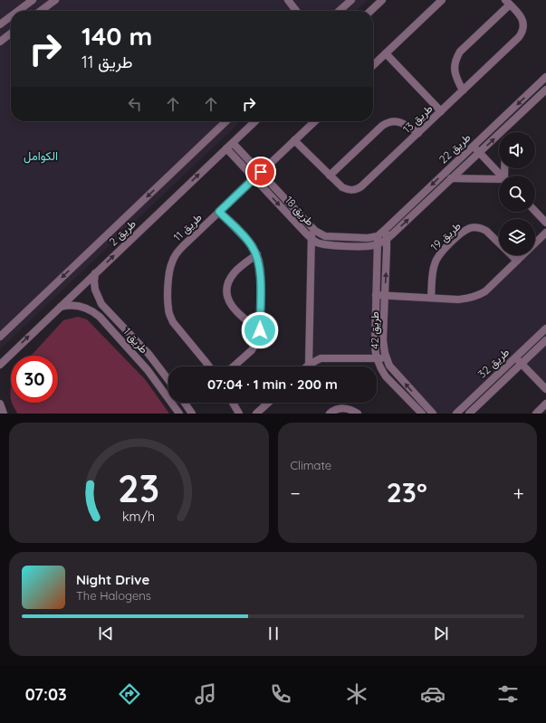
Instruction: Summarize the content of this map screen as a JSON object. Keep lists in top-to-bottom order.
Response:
{
  "streets": {
    "street": [
      "طريق 13",
      "طريق 22",
      "طريق 18",
      "طريق 11",
      "طريق 2",
      "طريق 19",
      "طريق 42",
      "طريق 1",
      "طريق 32"
    ]
  },
  "crossings": [
    ["طريق 13", "طريق 11"],
    ["طريق 22", "طريق 18"],
    ["طريق 22", "طريق 42"],
    ["طريق 18", "طريق 11"],
    ["طريق 18", "طريق 2"],
    ["طريق 18", "طريق 42"],
    ["طريق 2", "طريق 1"]
  ],
  "districts": ["الكوامل"],
  "page": {
    "turn": ["140 m", "طريق 11"],
    "limit": "30",
    "trip": "07:04 · 1 min · 200 m",
    "tile": "Climate",
    "heat": ["−", "23°", "+"],
    "song": ["Night Drive", "The Halogens"],
    "tabs": "07:03",
    "gauge": ["23", "km/h"]
  }
}
